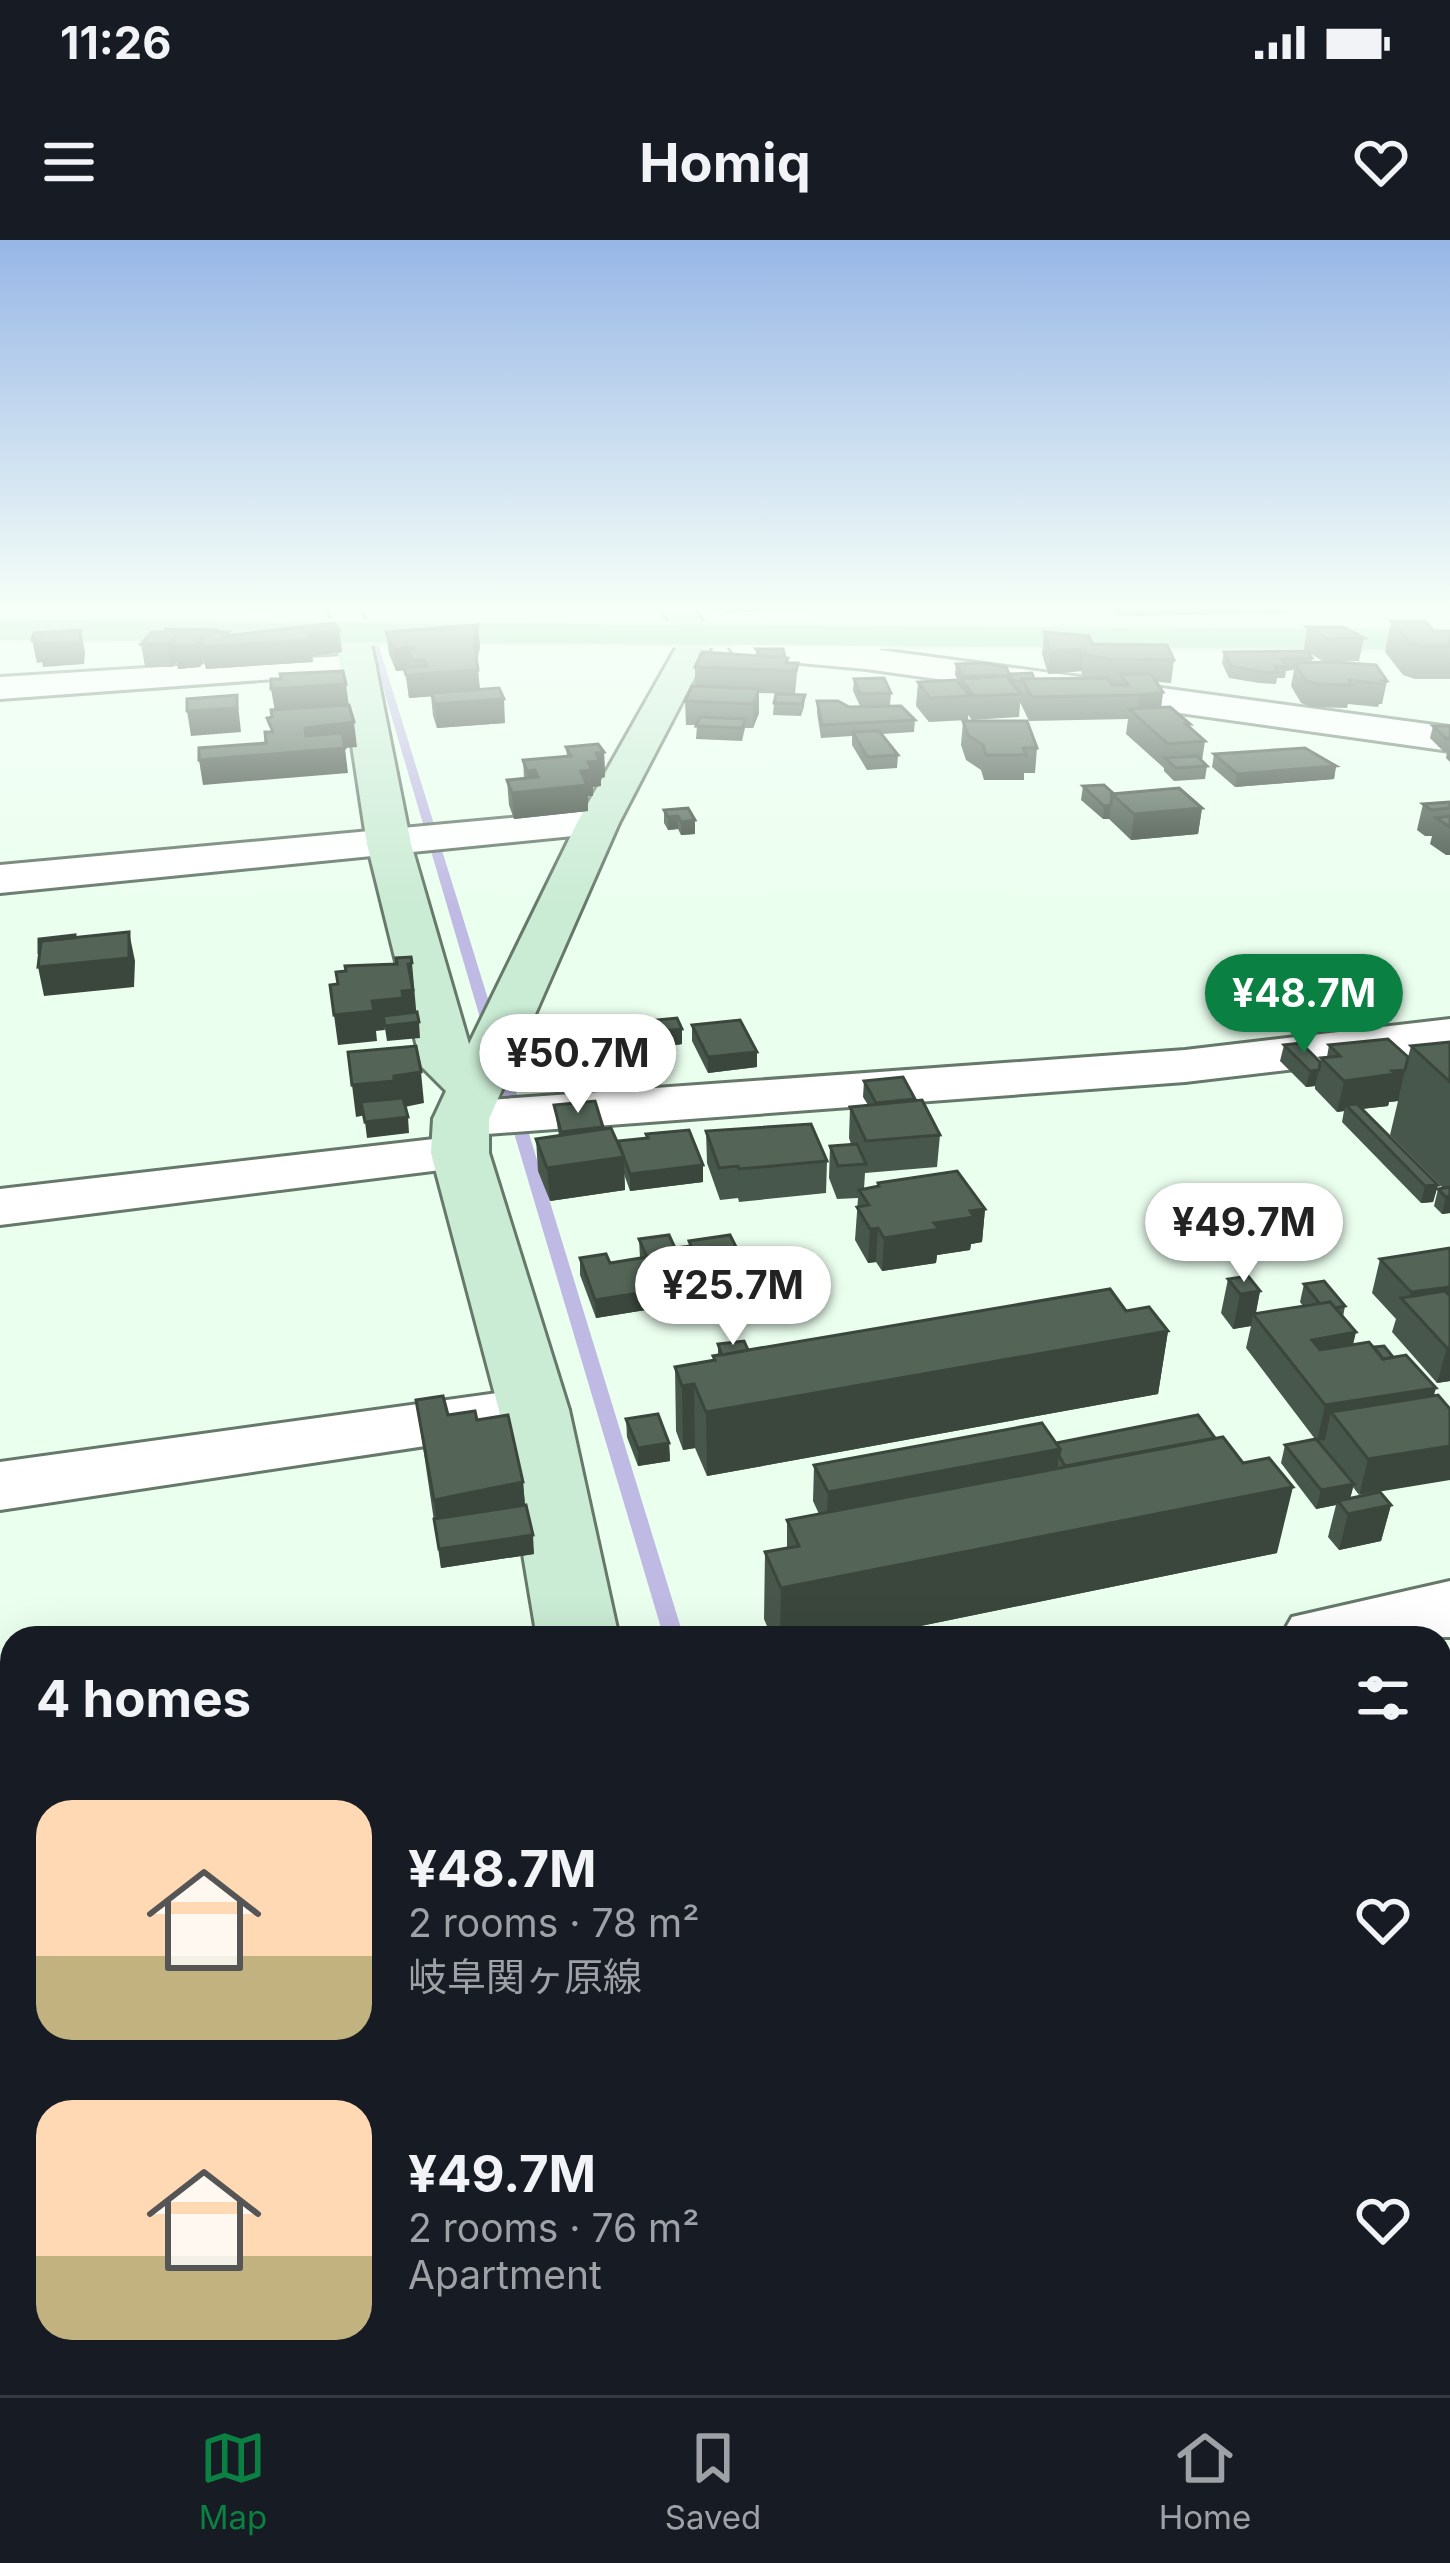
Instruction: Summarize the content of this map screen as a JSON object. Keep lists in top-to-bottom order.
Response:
{
  "page": {
    "status": "11:26",
    "header": "Homiq",
    "price": [
      "¥48.7M",
      "¥50.7M",
      "¥49.7M",
      "¥25.7M"
    ],
    "heading": "4 homes",
    "list": [
      {
        "name": "¥48.7M",
        "note": "2 rooms · 78 m² · 岐阜関ヶ原線"
      },
      {
        "name": "¥49.7M",
        "note": "2 rooms · 76 m² · Apartment"
      }
    ],
    "tabs": ["Map", "Saved", "Home"]
  }
}
